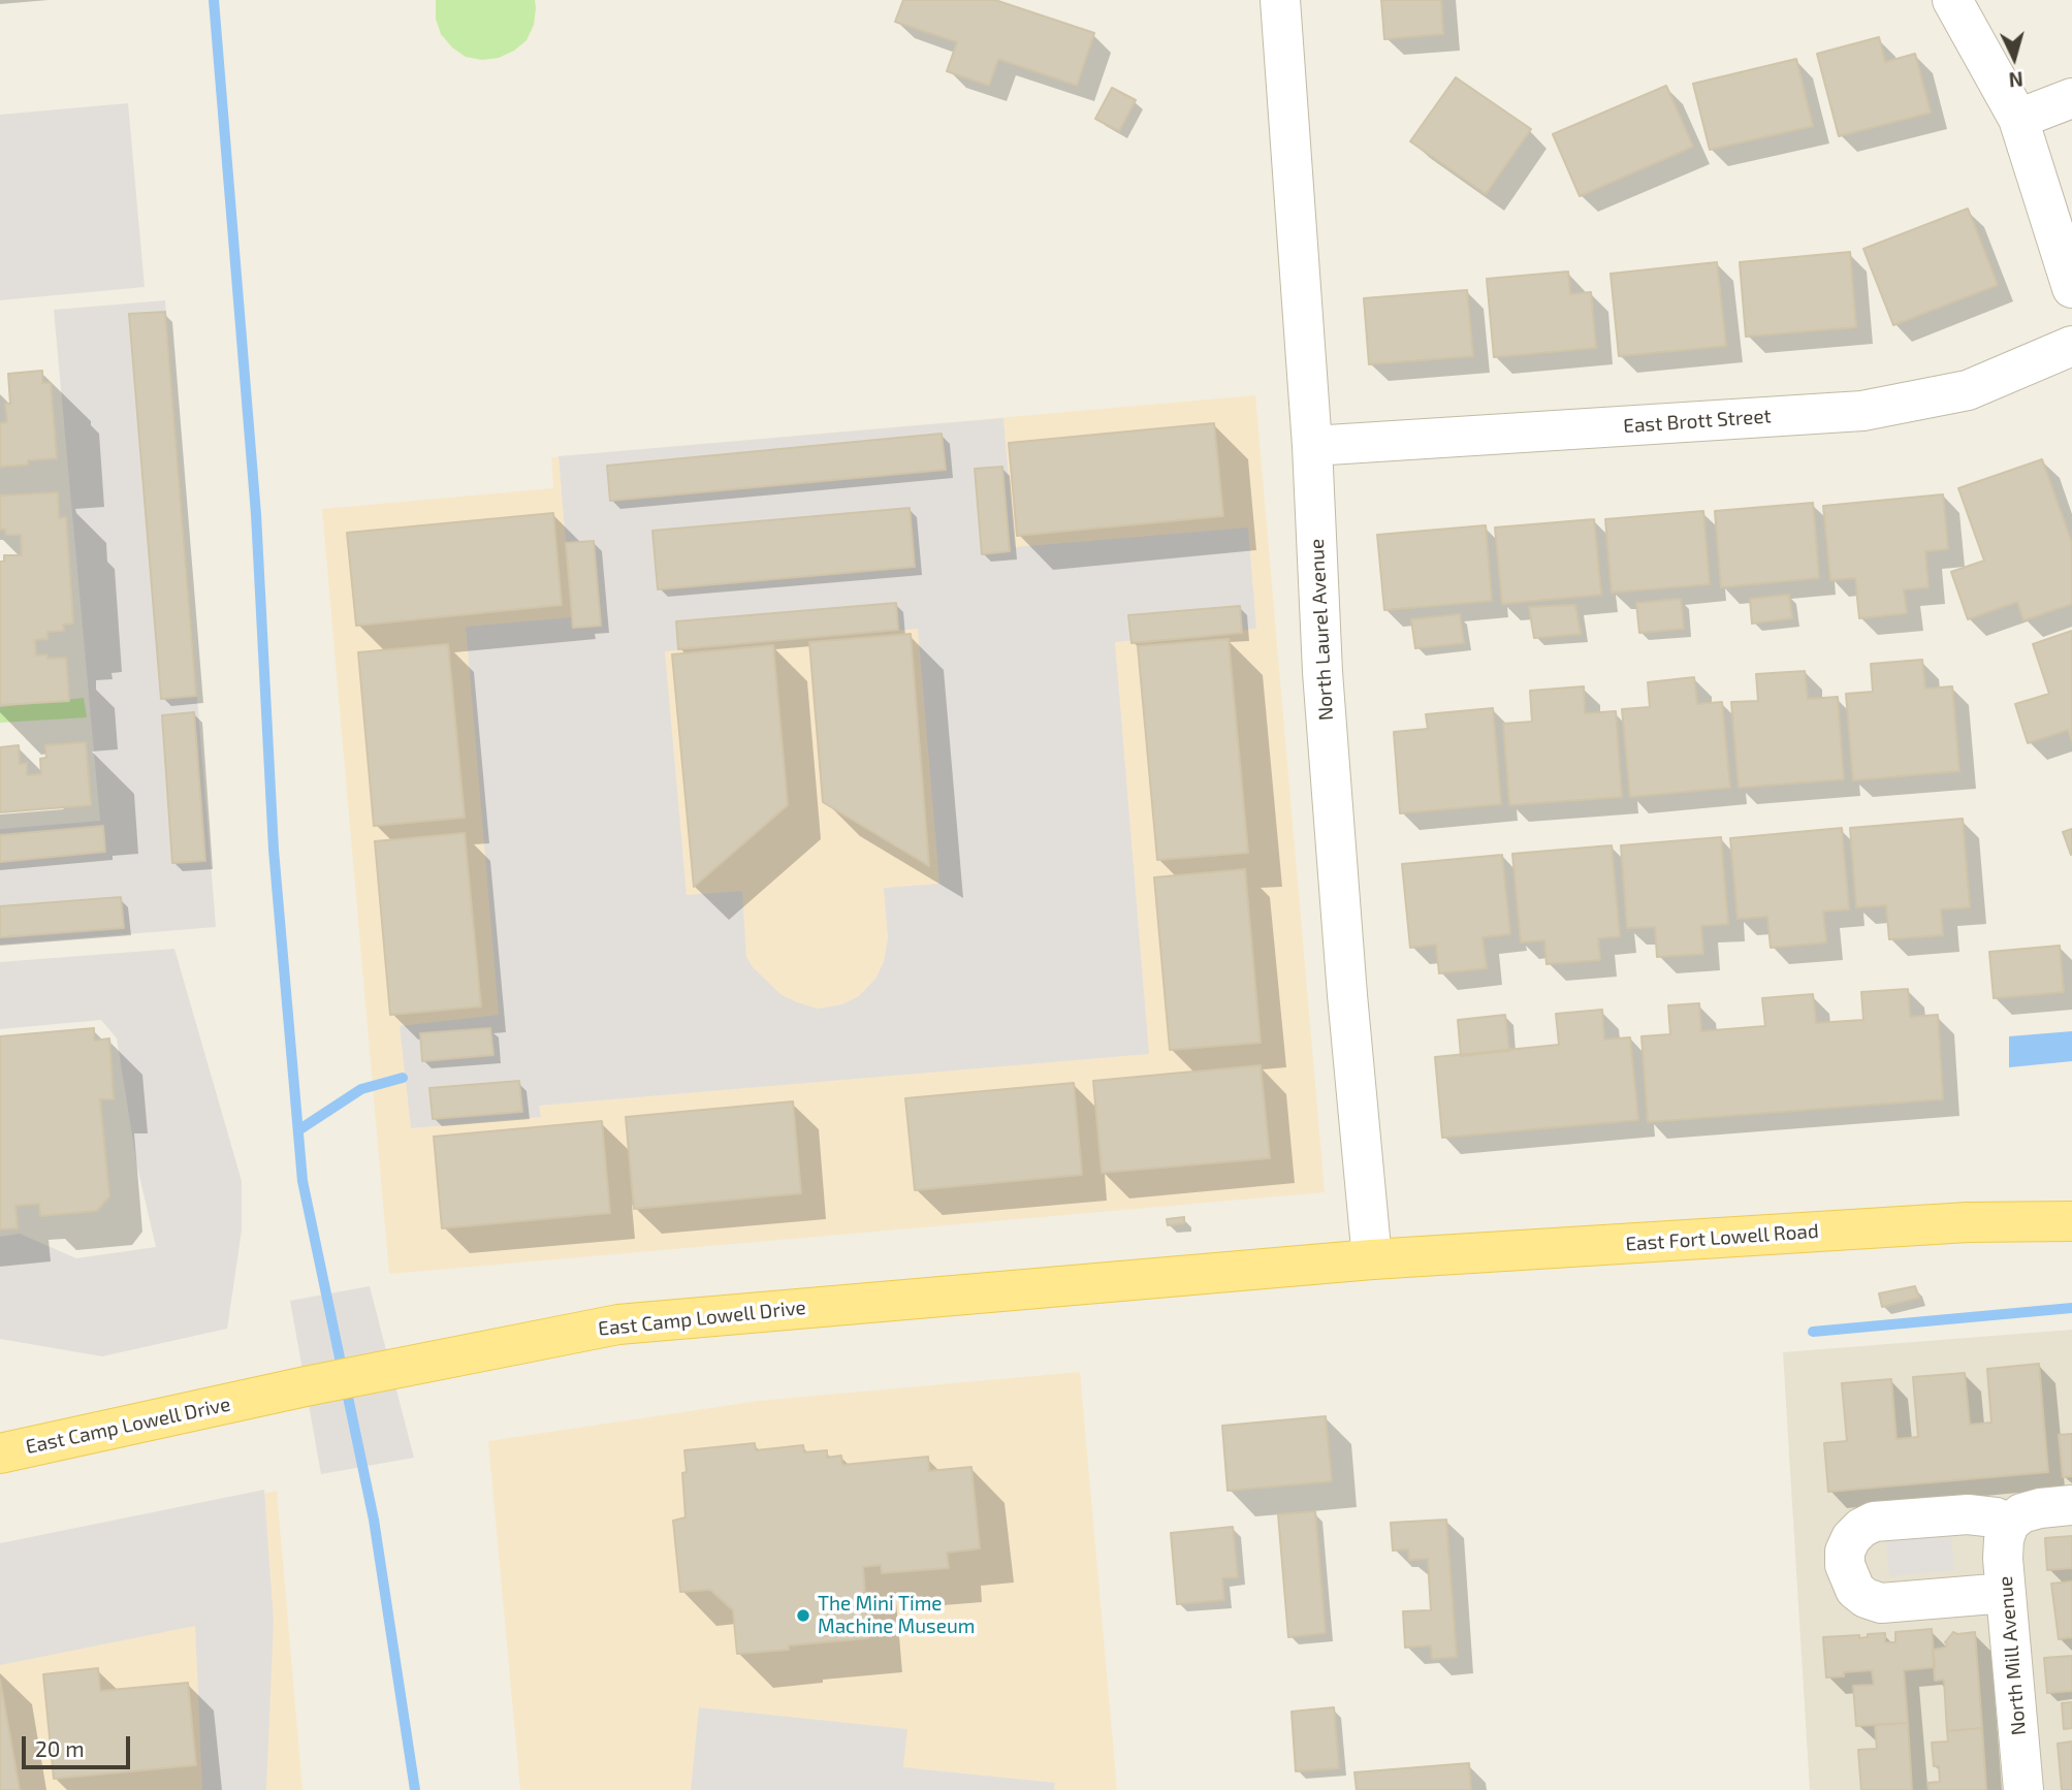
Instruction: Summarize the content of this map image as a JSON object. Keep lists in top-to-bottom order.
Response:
{
  "streets": {
    "main road": ["East Fort Lowell Road", "East Camp Lowell Drive"],
    "street": ["East Brott Street", "North Laurel Avenue", "North Mill Avenue"]
  },
  "crossings": [
    ["East Brott Street", "North Laurel Avenue"],
    ["North Laurel Avenue", "East Fort Lowell Road"],
    ["North Laurel Avenue", "East Camp Lowell Drive"],
    ["East Fort Lowell Road", "East Camp Lowell Drive"]
  ],
  "places": ["The Mini Time Machine Museum"],
  "scale_bar": "20 m",
  "north": "bottom"
}
